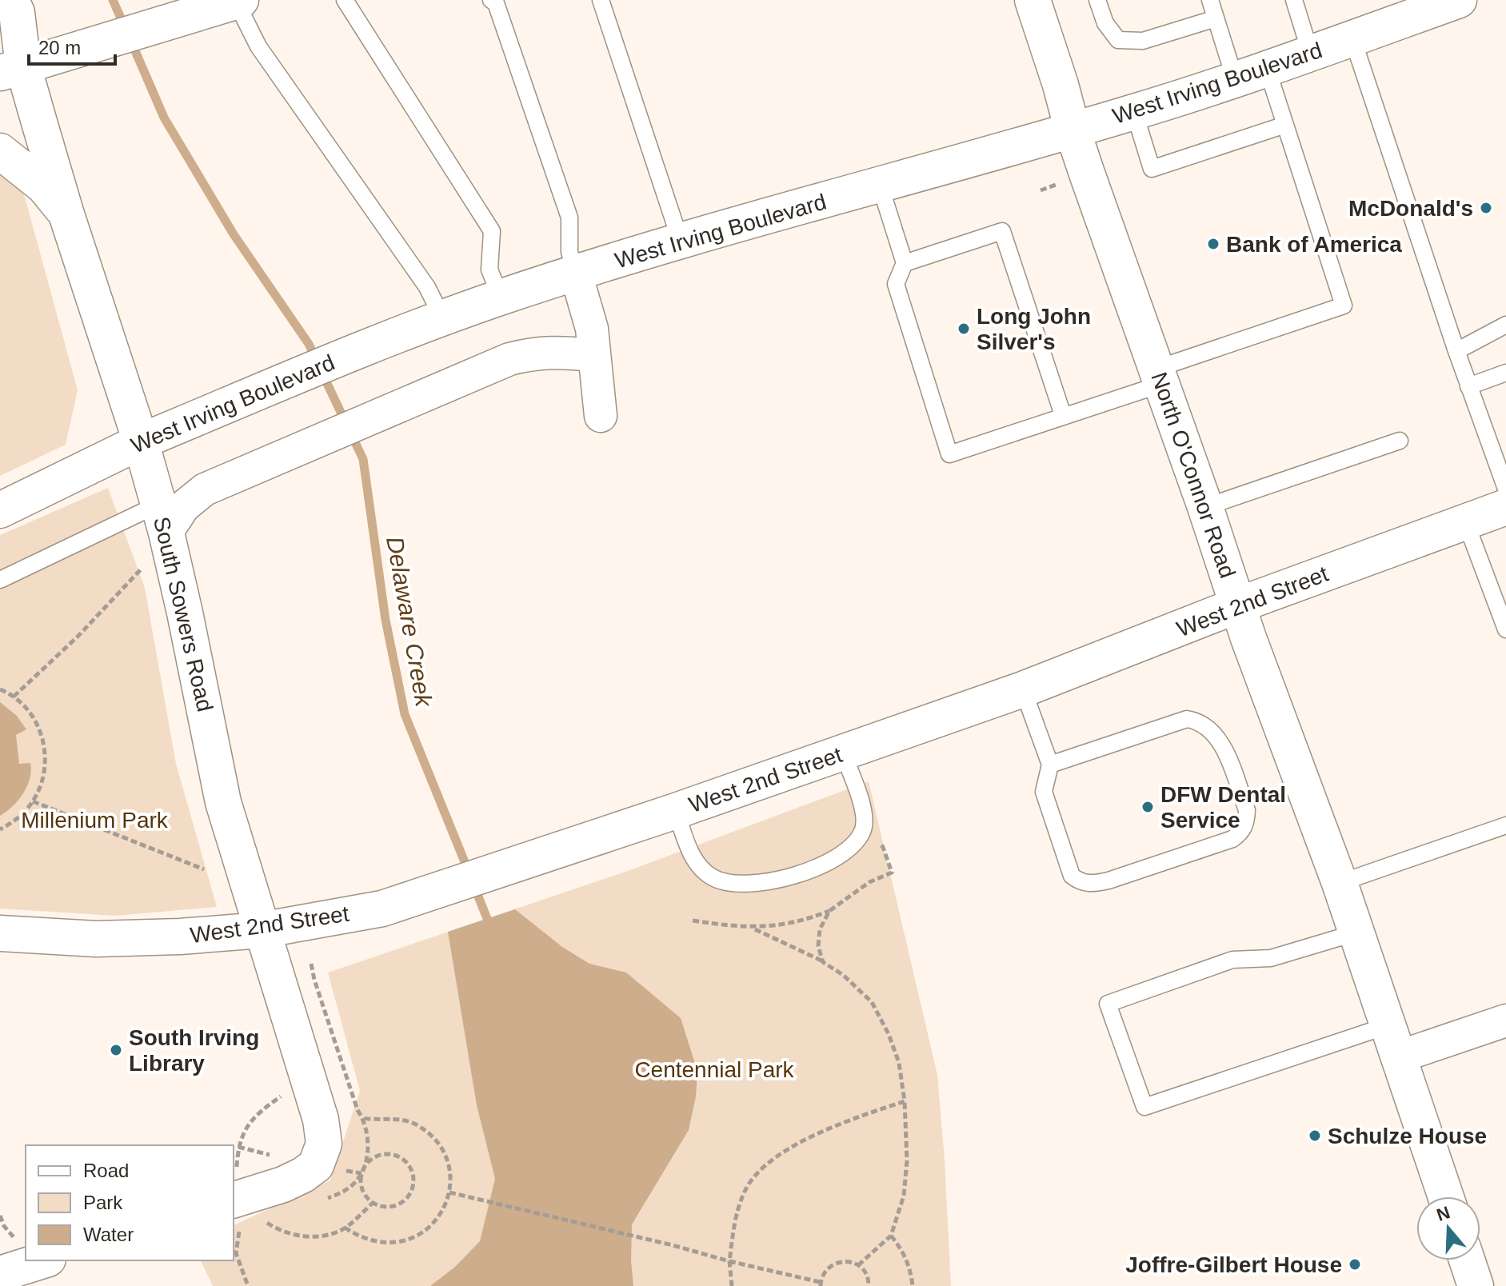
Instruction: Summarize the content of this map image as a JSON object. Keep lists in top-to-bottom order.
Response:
{
  "streets": {
    "main road": [
      "West Irving Boulevard",
      "North O'Connor Road",
      "West 2nd Street",
      "South Sowers Road"
    ]
  },
  "crossings": [
    ["West Irving Boulevard", "North O'Connor Road"],
    ["West Irving Boulevard", "South Sowers Road"],
    ["North O'Connor Road", "West 2nd Street"],
    ["West 2nd Street", "South Sowers Road"]
  ],
  "water": ["Delaware Creek"],
  "parks": ["Millenium Park", "Centennial Park"],
  "places": [
    "McDonald's",
    "Bank of America",
    "Long John Silver's",
    "DFW Dental Service",
    "South Irving Library",
    "Schulze House",
    "Joffre-Gilbert House"
  ],
  "legend": ["Road", "Park", "Water"],
  "scale_bar": "20 m",
  "north": "top"
}
